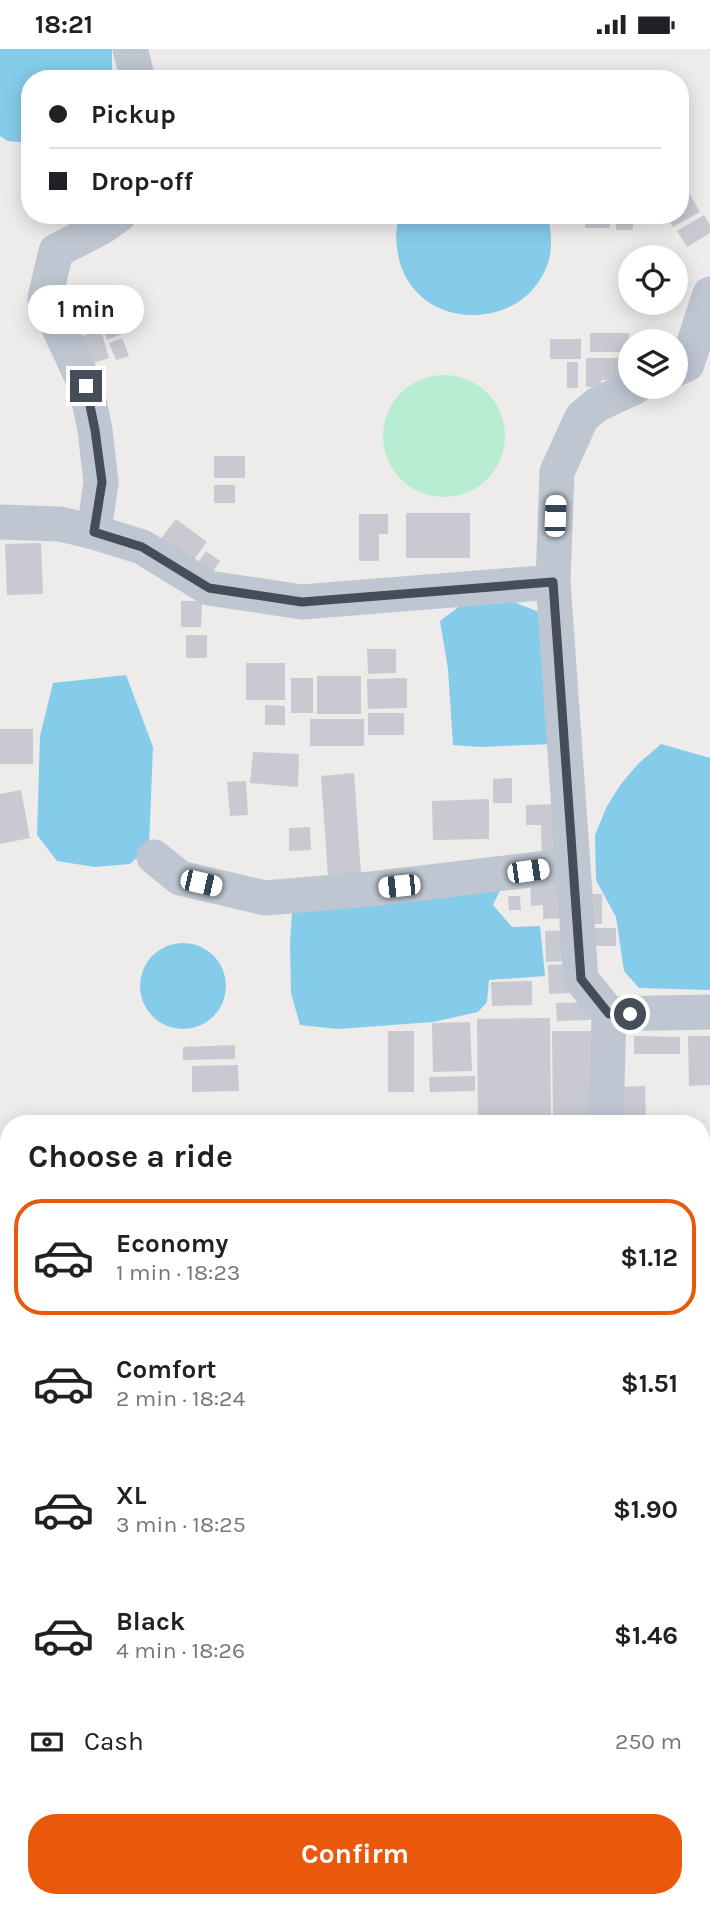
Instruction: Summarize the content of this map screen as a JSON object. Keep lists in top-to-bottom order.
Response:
{
  "page": {
    "status": "18:21",
    "banner": ["Pickup", "Drop-off"],
    "bubble": "1 min",
    "heading": "Choose a ride",
    "list": [
      {
        "name": "Economy",
        "note": "1 min · 18:23",
        "value": "$1.12"
      },
      {
        "name": "Comfort",
        "note": "2 min · 18:24",
        "value": "$1.51"
      },
      {
        "name": "XL",
        "note": "3 min · 18:25",
        "value": "$1.90"
      },
      {
        "name": "Black",
        "note": "4 min · 18:26",
        "value": "$1.46"
      }
    ],
    "pay": ["Cash", "250 m"],
    "buttons": "Confirm"
  }
}
